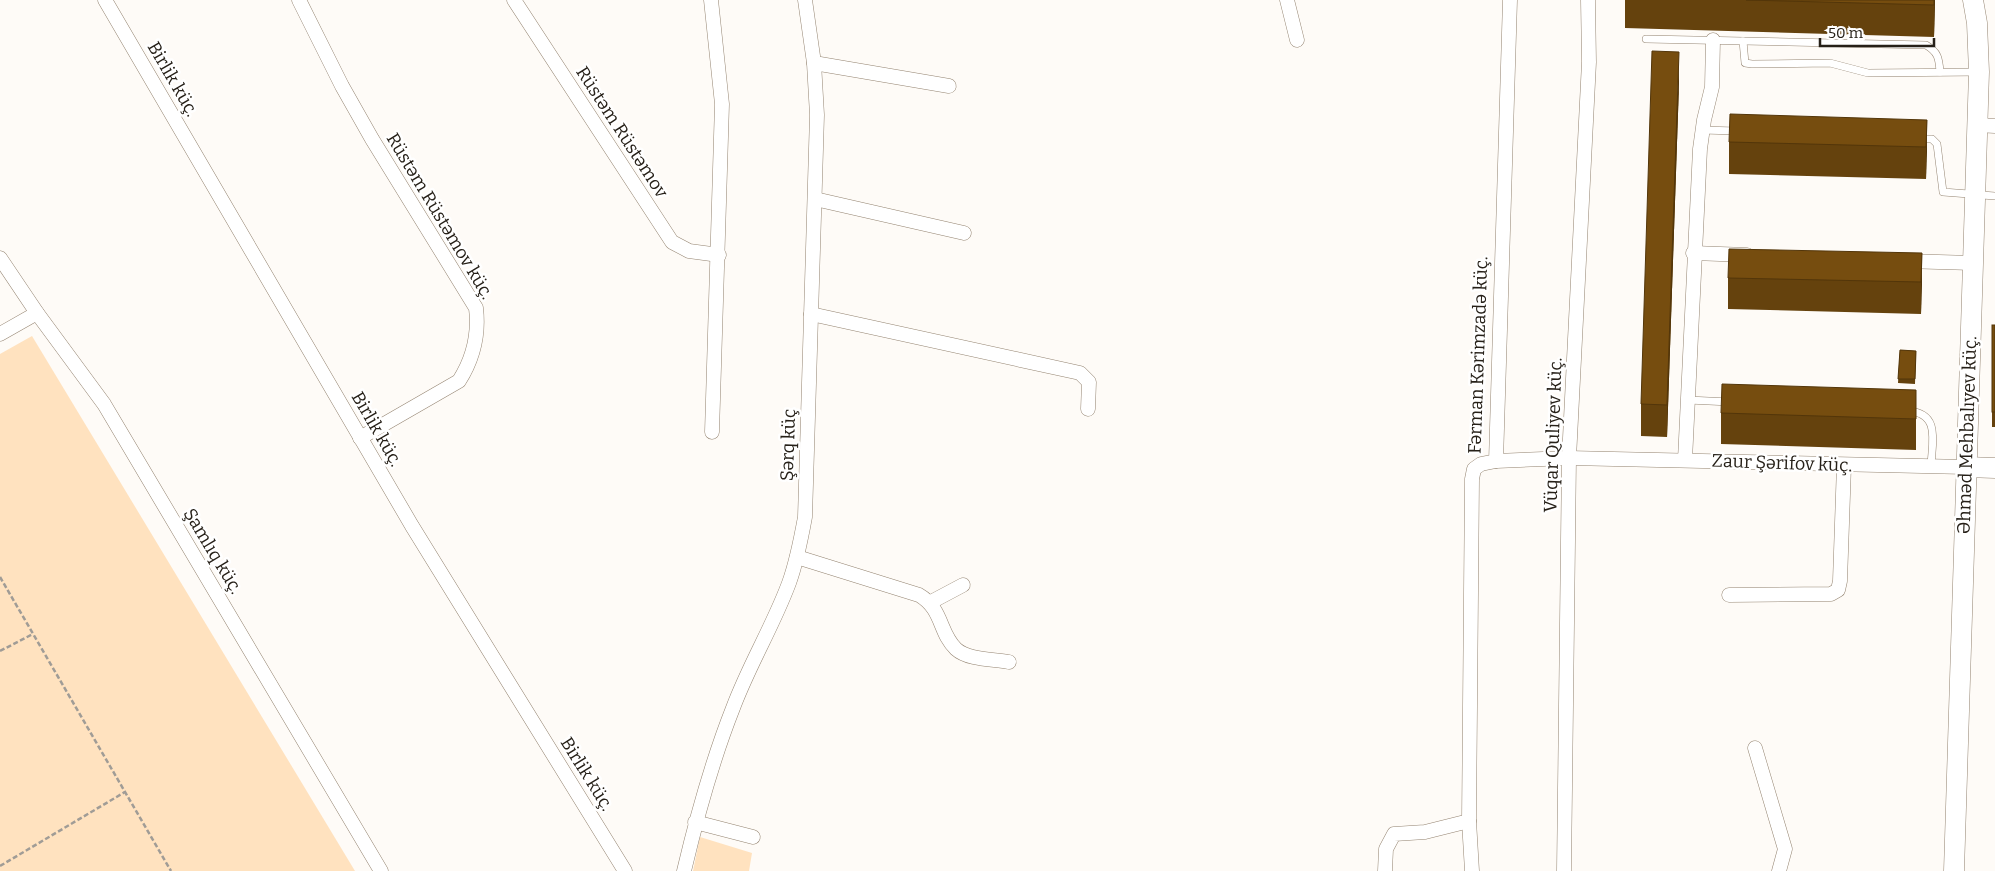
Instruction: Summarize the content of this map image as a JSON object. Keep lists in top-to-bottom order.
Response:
{
  "streets": {
    "street": [
      "Birlik küç.",
      "Rüstəm Rüstəmov",
      "Rüstəm Rüstəmov küç.",
      "Fərman Kərimzadə küç.",
      "Vüqar Quliyev küç.",
      "Əhməd Mehbalıyev küç.",
      "Şərq küç",
      "Zaur Şərifov küç.",
      "Şamlıq küç."
    ]
  },
  "crossings": [
    ["Birlik küç.", "Rüstəm Rüstəmov küç."],
    ["Fərman Kərimzadə küç.", "Zaur Şərifov küç."],
    ["Vüqar Quliyev küç.", "Zaur Şərifov küç."],
    ["Əhməd Mehbalıyev küç.", "Zaur Şərifov küç."]
  ],
  "scale_bar": "50 m"
}
